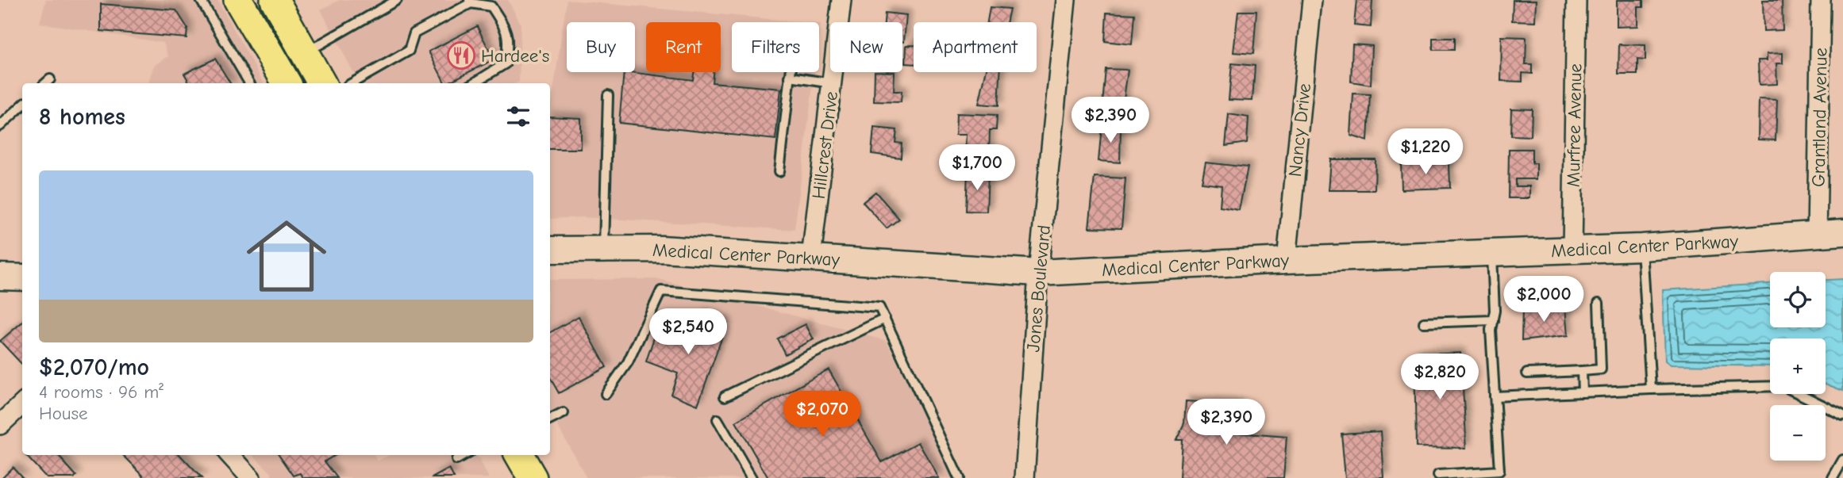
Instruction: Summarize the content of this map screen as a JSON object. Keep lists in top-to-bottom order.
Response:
{
  "streets": {
    "main road": ["Medical Center Parkway"],
    "street": [
      "Grantland Avenue",
      "Murfree Avenue",
      "Nancy Drive",
      "Hillcrest Drive",
      "Jones Boulevard"
    ]
  },
  "crossings": [
    ["Grantland Avenue", "Medical Center Parkway"],
    ["Murfree Avenue", "Medical Center Parkway"],
    ["Nancy Drive", "Medical Center Parkway"],
    ["Hillcrest Drive", "Medical Center Parkway"],
    ["Medical Center Parkway", "Jones Boulevard"]
  ],
  "places": {
    "restaurant": ["Hardee's"]
  },
  "page": {
    "chip": [
      "Buy",
      "Rent",
      "Filters",
      "New",
      "Apartment"
    ],
    "heading": "8 homes",
    "price": [
      "$2,390",
      "$1,220",
      "$1,700",
      "$2,000",
      "$2,540",
      "$2,820",
      "$2,070",
      "$2,390"
    ],
    "list": [
      {
        "name": "$2,070/mo",
        "note": "4 rooms · 96 m² · House"
      }
    ],
    "map_buttons": ["+", "−"]
  }
}
